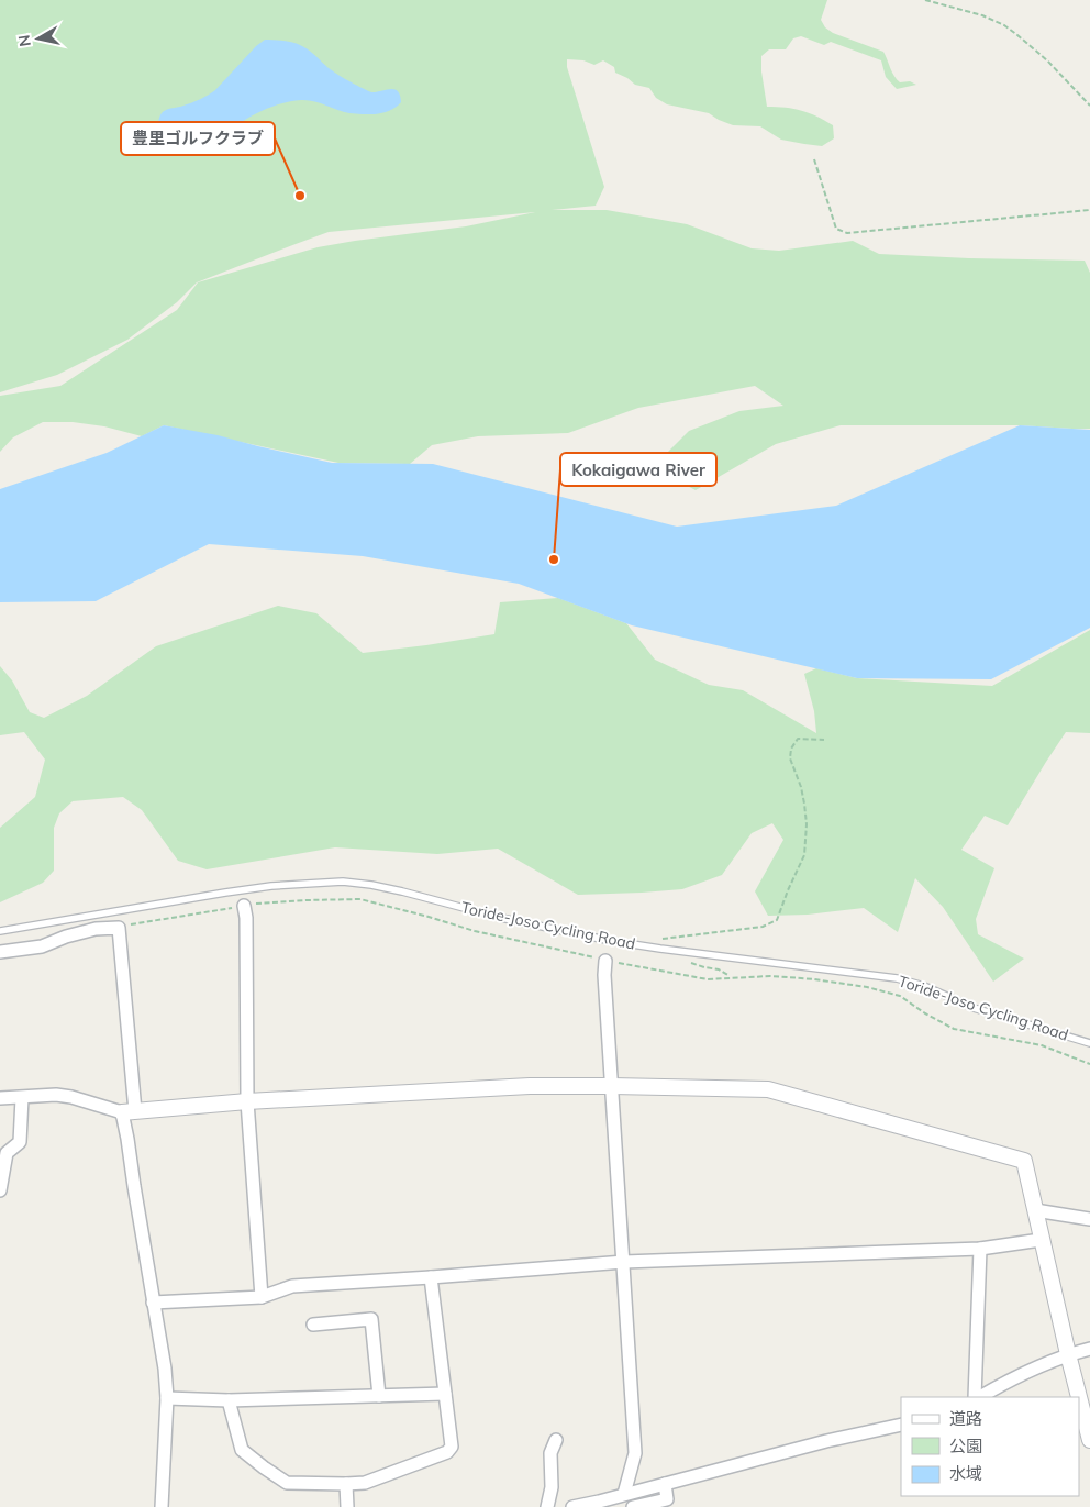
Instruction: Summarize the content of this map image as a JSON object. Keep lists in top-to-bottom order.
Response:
{
  "streets": {
    "lane": ["Toride-Joso Cycling Road"]
  },
  "places": ["豊里ゴルフクラブ", "Kokaigawa River"],
  "legend": ["道路", "公園", "水域"],
  "north": "left"
}
